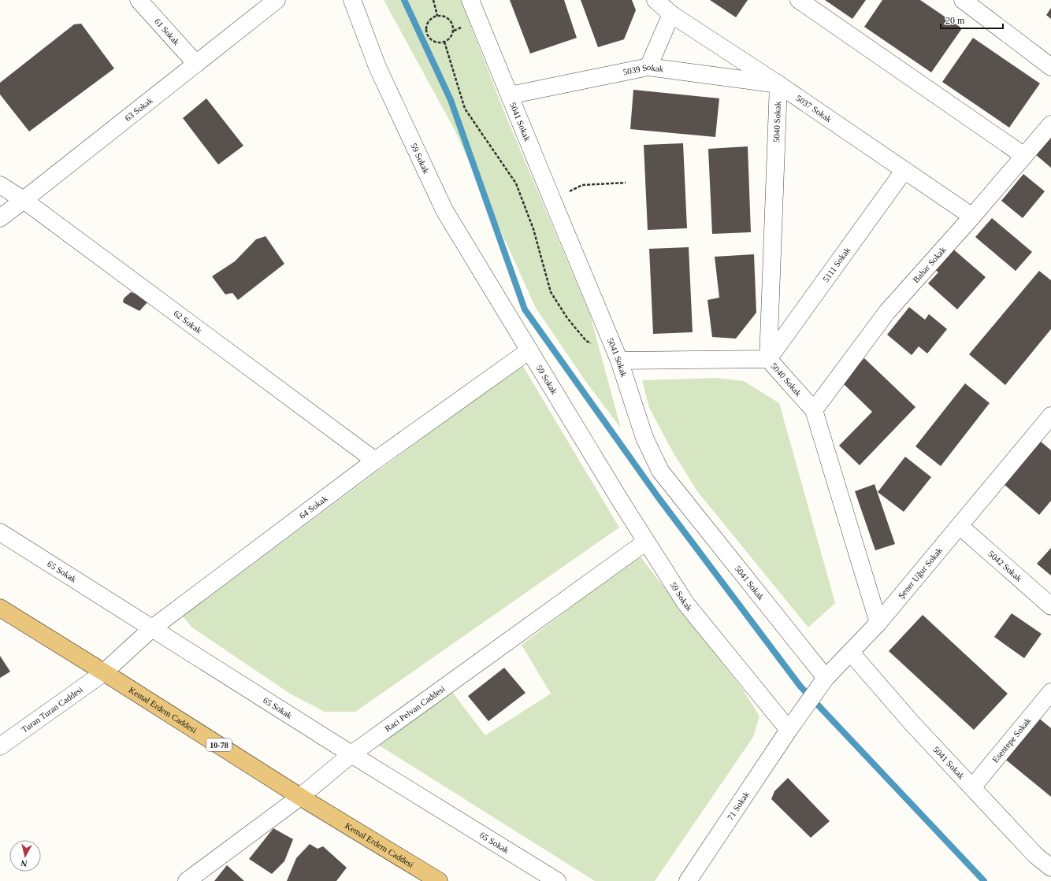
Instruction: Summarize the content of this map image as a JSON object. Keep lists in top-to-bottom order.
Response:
{
  "streets": {
    "main road": ["Kemal Erdem Caddesi", "10-78"],
    "street": [
      "61 Sokak",
      "5039 Sokak",
      "5037 Sokak",
      "63 Sokak",
      "5041 Sokak",
      "5040 Sokak",
      "59 Sokak",
      "5111 Sokak",
      "Bahar Sokak",
      "62 Sokak",
      "64 Sokak",
      "5042 Sokak",
      "65 Sokak",
      "Şener Uğur Sokak",
      "Raci Pelvan Caddesi",
      "Turan Turan Caddesi",
      "Esentepe Sokak",
      "71 Sokak"
    ]
  },
  "crossings": [
    ["61 Sokak", "63 Sokak"],
    ["5039 Sokak", "5037 Sokak"],
    ["5039 Sokak", "5041 Sokak"],
    ["5039 Sokak", "5040 Sokak"],
    ["5037 Sokak", "5040 Sokak"],
    ["5037 Sokak", "5111 Sokak"],
    ["5037 Sokak", "Bahar Sokak"],
    ["63 Sokak", "62 Sokak"],
    ["5041 Sokak", "Şener Uğur Sokak"],
    ["5041 Sokak", "Esentepe Sokak"],
    ["5040 Sokak", "5111 Sokak"],
    ["5040 Sokak", "Bahar Sokak"],
    ["5040 Sokak", "Şener Uğur Sokak"],
    ["59 Sokak", "64 Sokak"],
    ["59 Sokak", "Şener Uğur Sokak"],
    ["59 Sokak", "Raci Pelvan Caddesi"],
    ["59 Sokak", "71 Sokak"],
    ["62 Sokak", "64 Sokak"],
    ["64 Sokak", "65 Sokak"],
    ["64 Sokak", "Turan Turan Caddesi"],
    ["64 Sokak", "Kemal Erdem Caddesi"],
    ["5042 Sokak", "Şener Uğur Sokak"],
    ["65 Sokak", "Raci Pelvan Caddesi"],
    ["Şener Uğur Sokak", "71 Sokak"],
    ["Raci Pelvan Caddesi", "Kemal Erdem Caddesi"],
    ["Turan Turan Caddesi", "Kemal Erdem Caddesi"]
  ],
  "scale_bar": "20 m",
  "north": "bottom"
}
